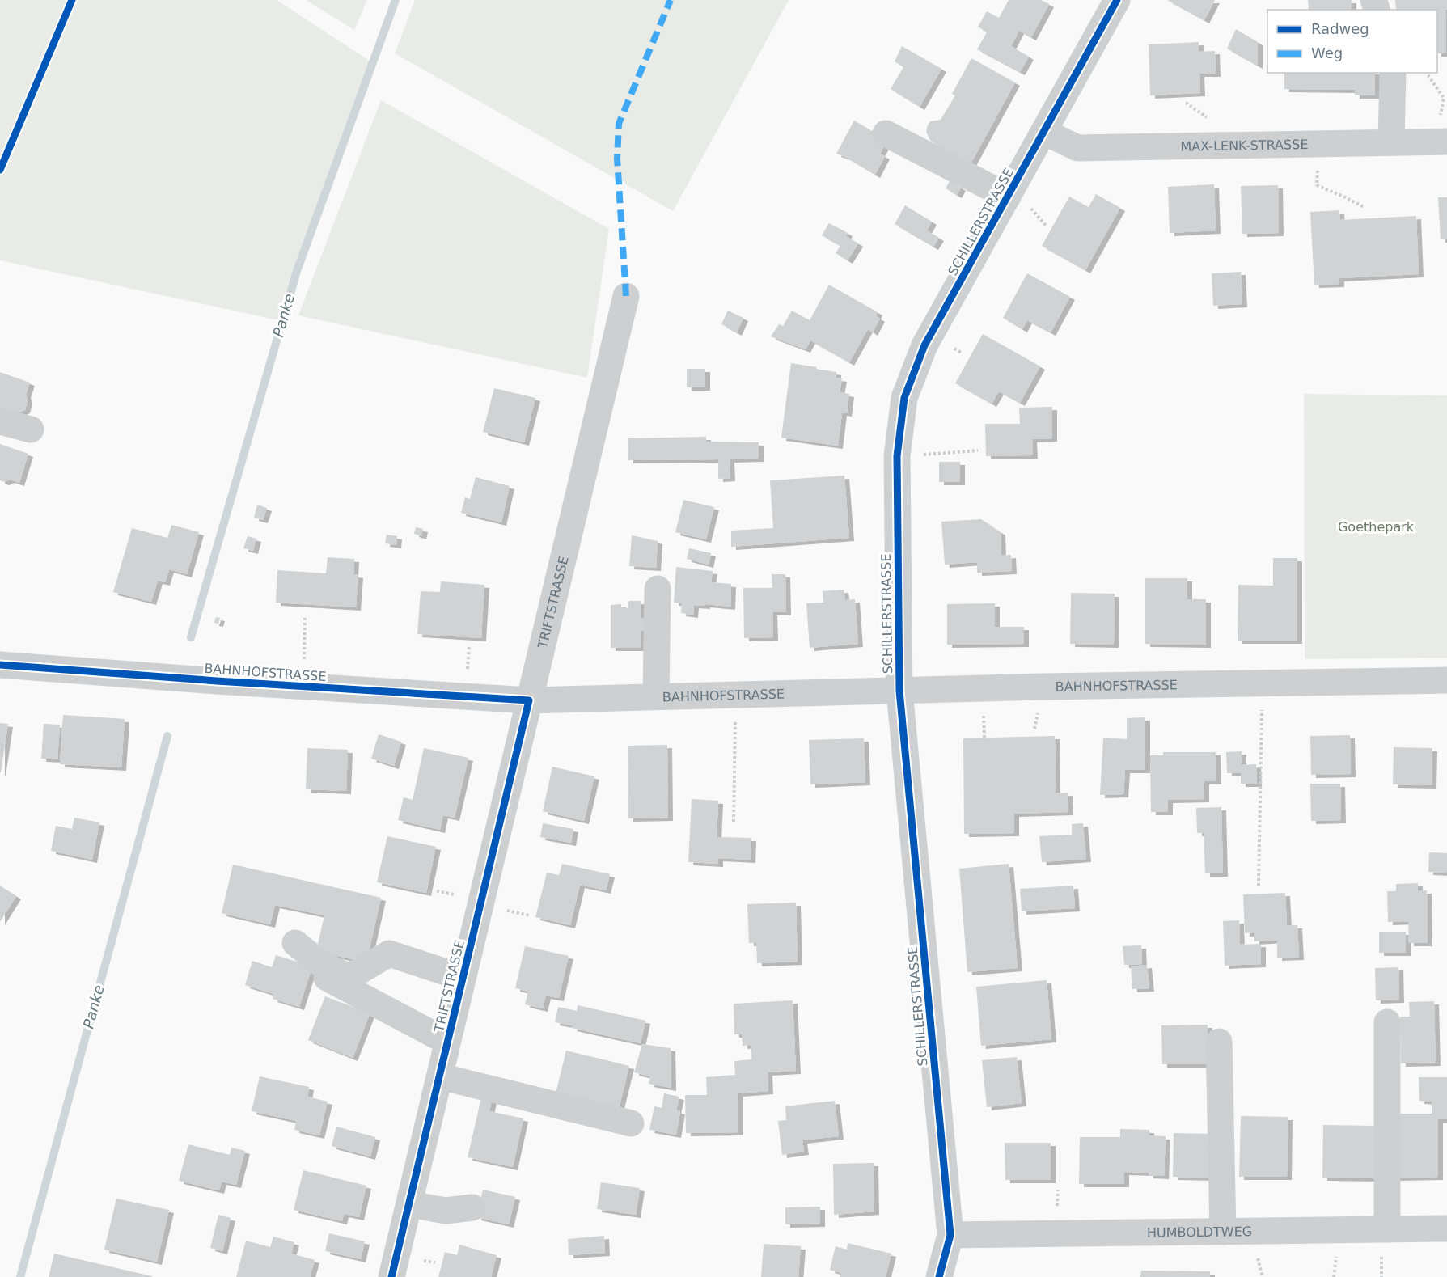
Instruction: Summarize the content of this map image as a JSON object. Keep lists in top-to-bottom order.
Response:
{
  "streets": {
    "street": [
      "MAX-LENK-STRASSE",
      "SCHILLERSTRASSE",
      "TRIFTSTRASSE",
      "BAHNHOFSTRASSE",
      "HUMBOLDTWEG"
    ]
  },
  "crossings": [
    ["MAX-LENK-STRASSE", "SCHILLERSTRASSE"],
    ["SCHILLERSTRASSE", "BAHNHOFSTRASSE"],
    ["SCHILLERSTRASSE", "HUMBOLDTWEG"],
    ["TRIFTSTRASSE", "BAHNHOFSTRASSE"]
  ],
  "water": ["Panke"],
  "parks": ["Goethepark"],
  "legend": ["Radweg", "Weg"]
}
